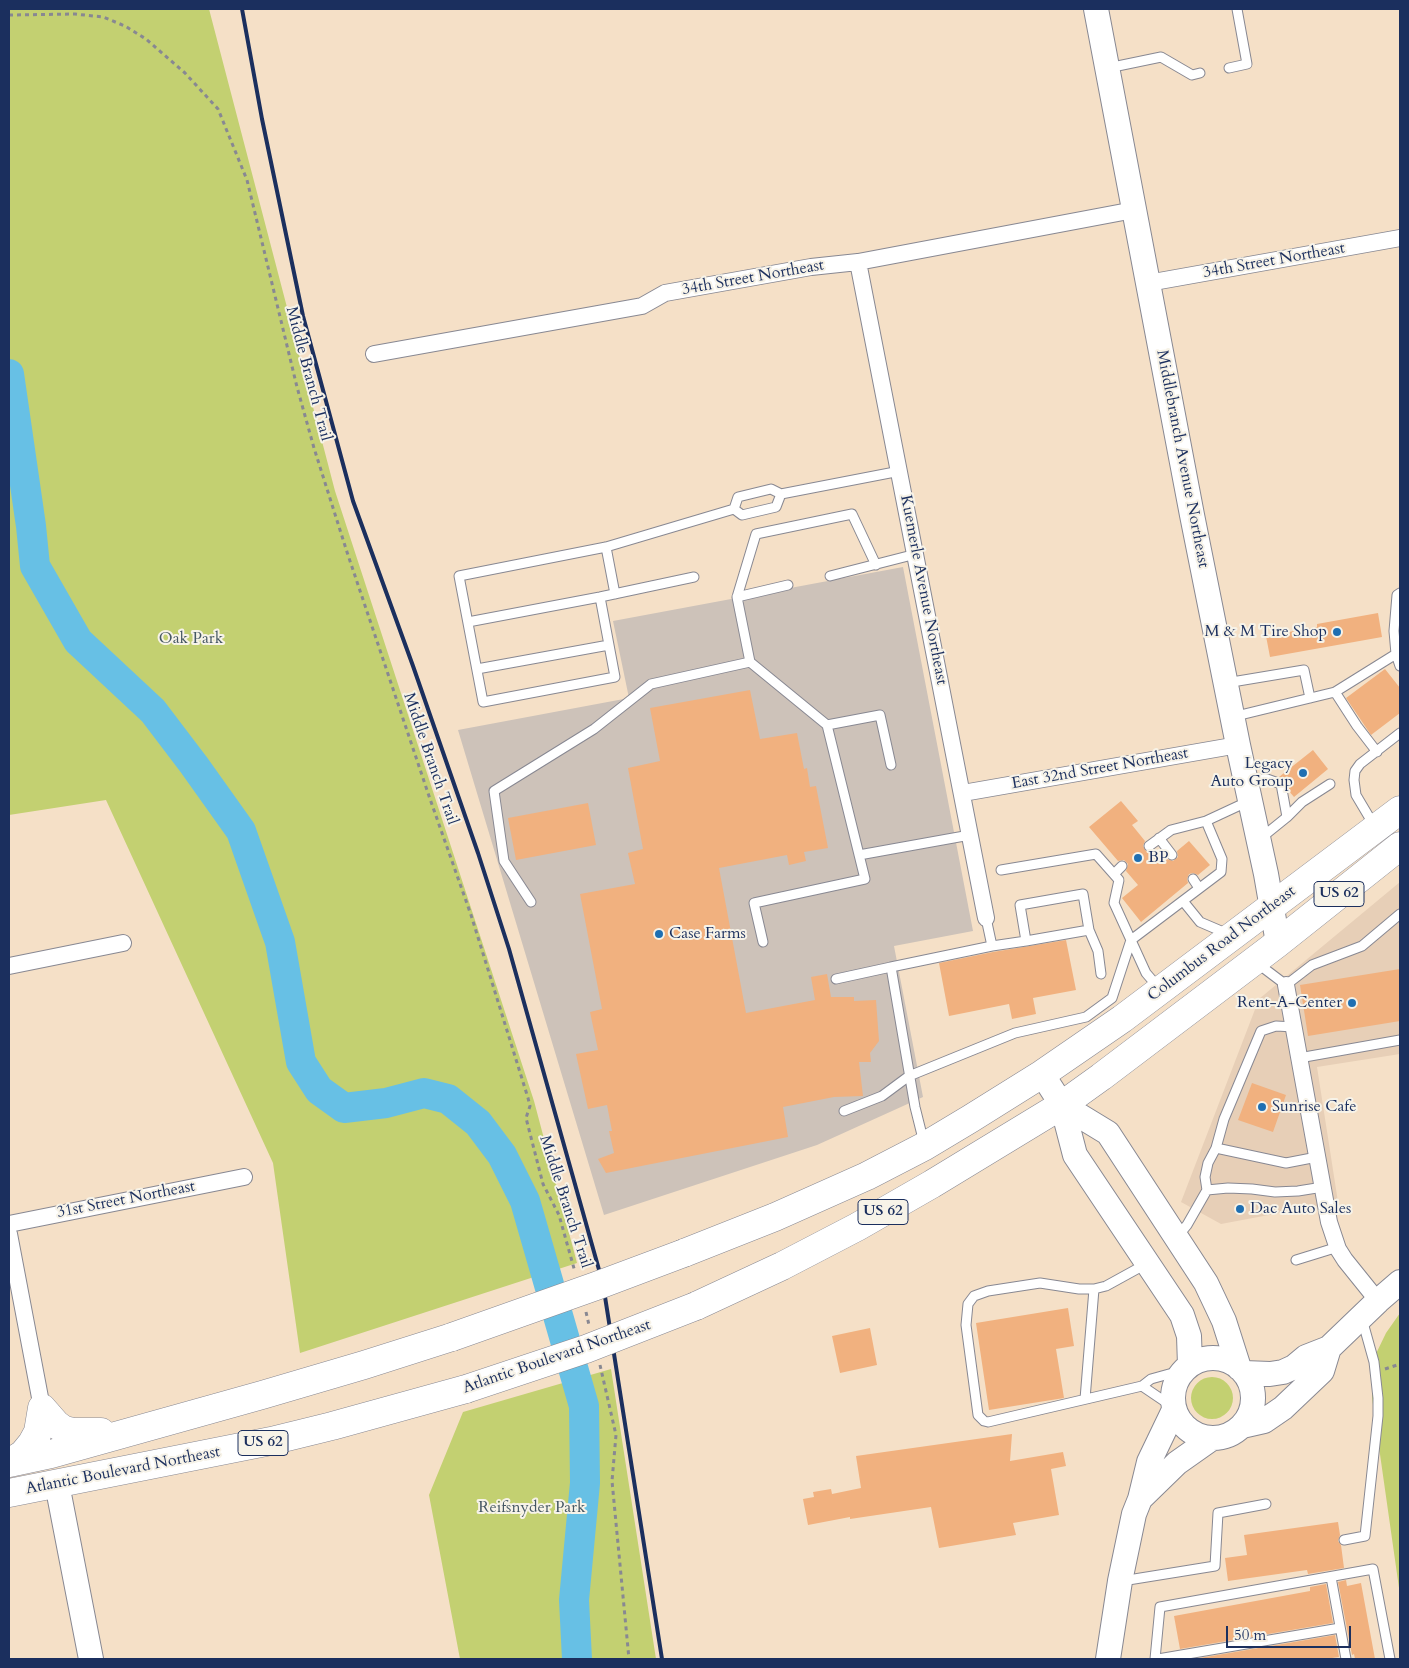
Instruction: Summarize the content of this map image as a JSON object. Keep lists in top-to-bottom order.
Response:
{
  "streets": {
    "highway": ["US 62", "Columbus Road Northeast", "Atlantic Boulevard Northeast"],
    "street": [
      "34th Street Northeast",
      "Middlebranch Avenue Northeast",
      "Kuemerle Avenue Northeast",
      "East 32nd Street Northeast",
      "31st Street Northeast"
    ],
    "path": ["Middle Branch Trail"]
  },
  "crossings": [
    ["34th Street Northeast", "Middlebranch Avenue Northeast"],
    ["34th Street Northeast", "Kuemerle Avenue Northeast"],
    ["Middlebranch Avenue Northeast", "East 32nd Street Northeast"],
    ["Middlebranch Avenue Northeast", "Columbus Road Northeast"],
    ["Kuemerle Avenue Northeast", "East 32nd Street Northeast"],
    ["Columbus Road Northeast", "Atlantic Boulevard Northeast"]
  ],
  "parks": ["Oak Park", "Reifsnyder Park"],
  "places": [
    "M & M Tire Shop",
    "Legacy Auto Group",
    "BP",
    "Case Farms",
    "Rent-A-Center",
    "Sunrise Cafe",
    "Dac Auto Sales"
  ],
  "scale_bar": "50 m"
}
